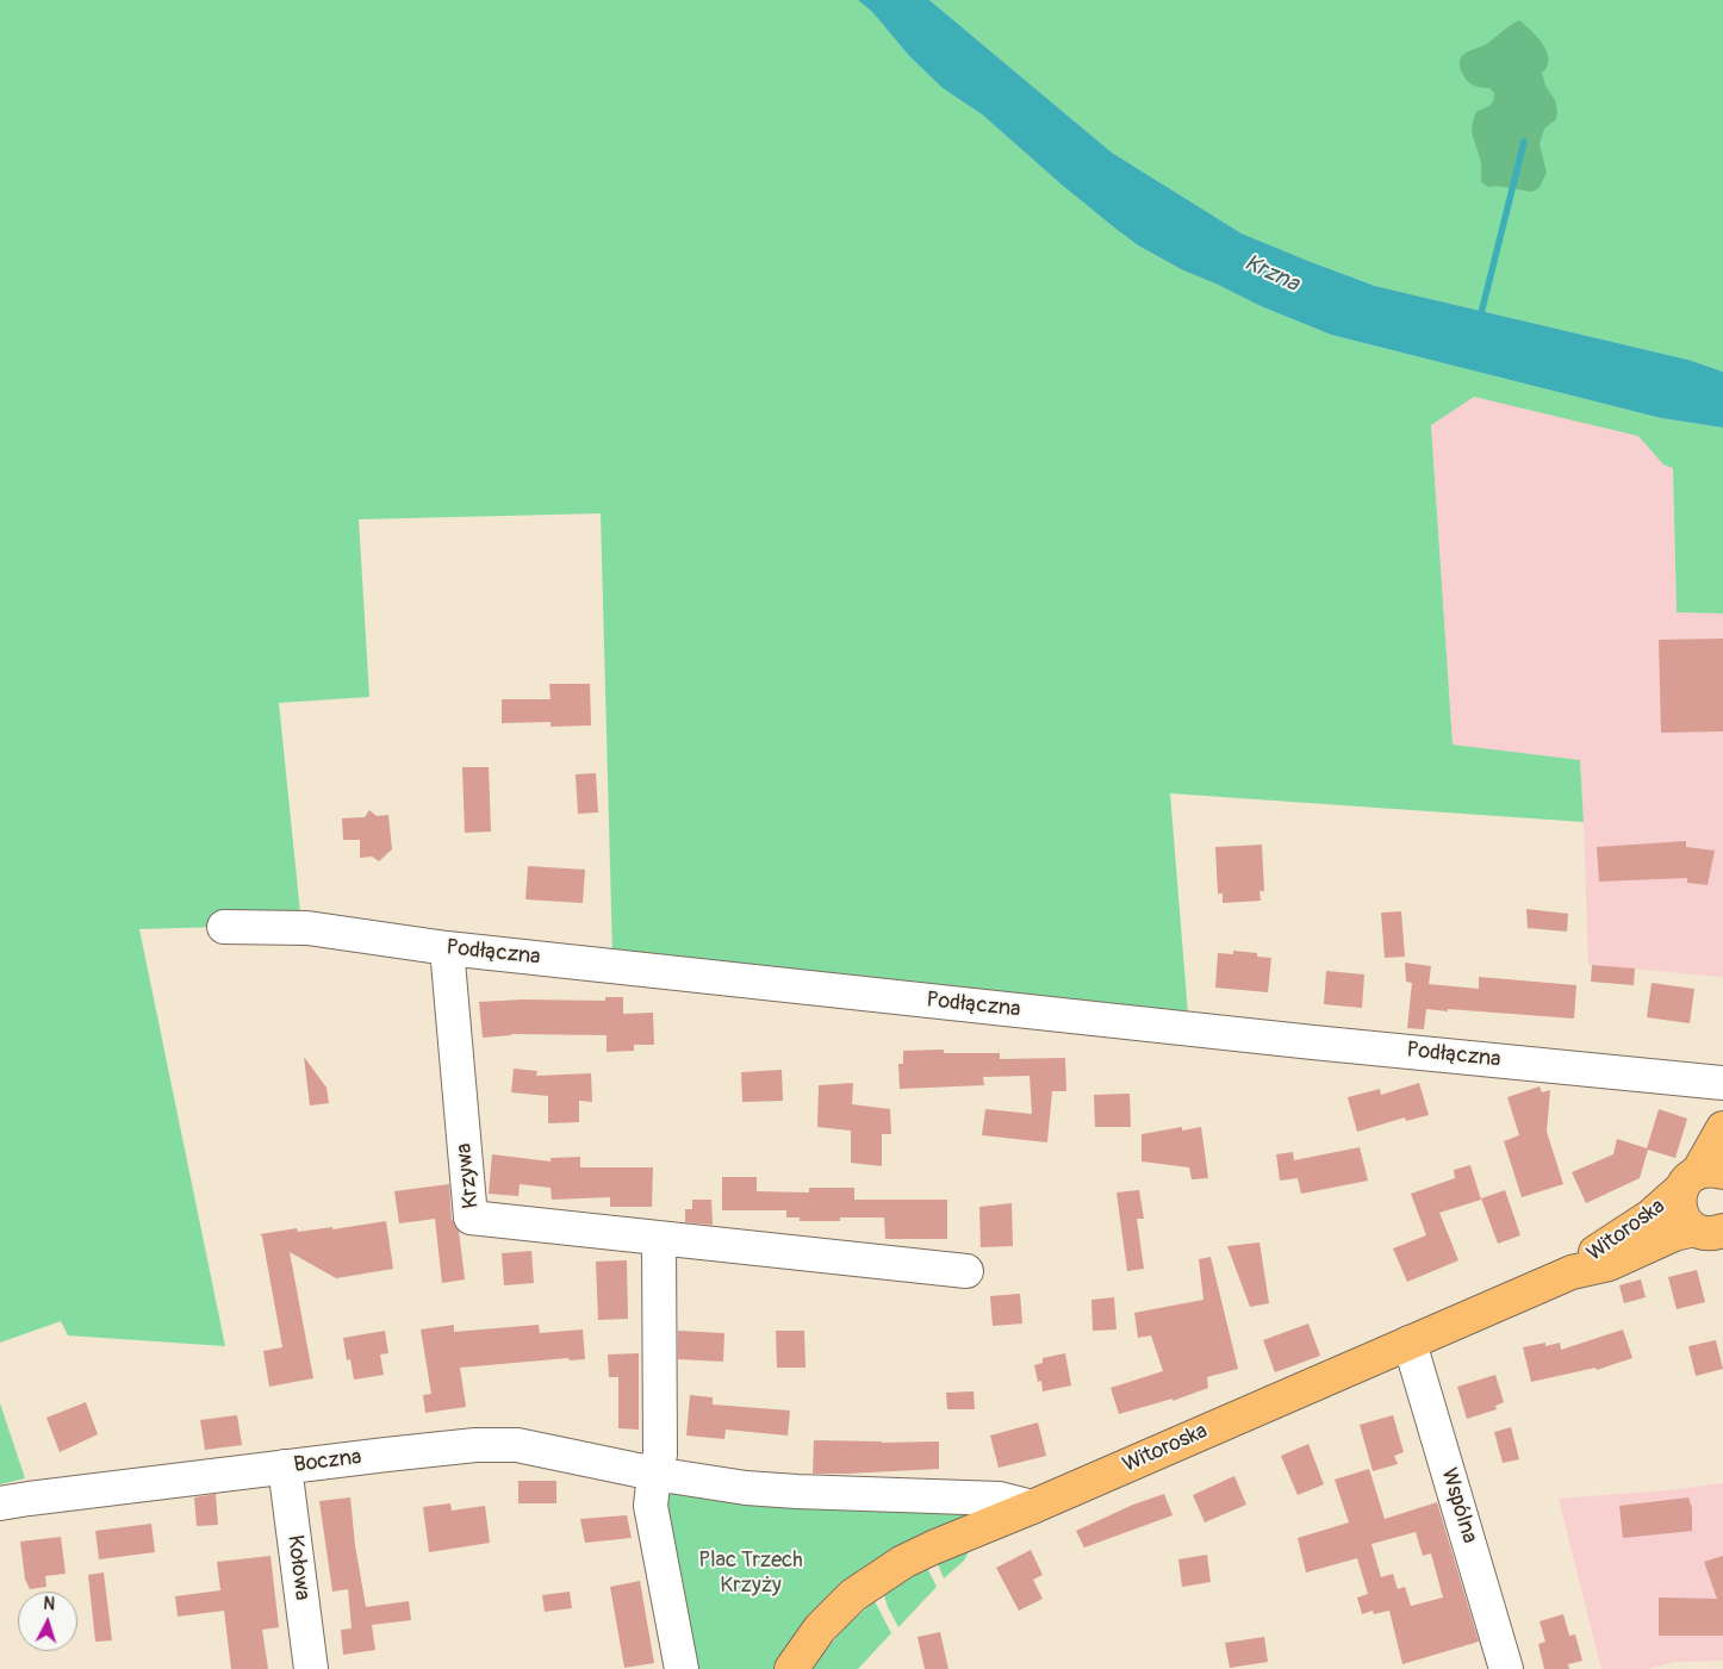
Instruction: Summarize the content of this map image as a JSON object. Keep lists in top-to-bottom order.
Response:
{
  "streets": {
    "main road": ["Witoroska"],
    "street": [
      "Podłączna",
      "Krzywa",
      "Boczna",
      "Wspólna",
      "Kołowa"
    ]
  },
  "crossings": [
    ["Podłączna", "Krzywa"],
    ["Witoroska", "Wspólna"],
    ["Boczna", "Kołowa"]
  ],
  "water": ["Krzna"],
  "parks": ["Plac Trzech Krzyży"],
  "north": "top"
}
